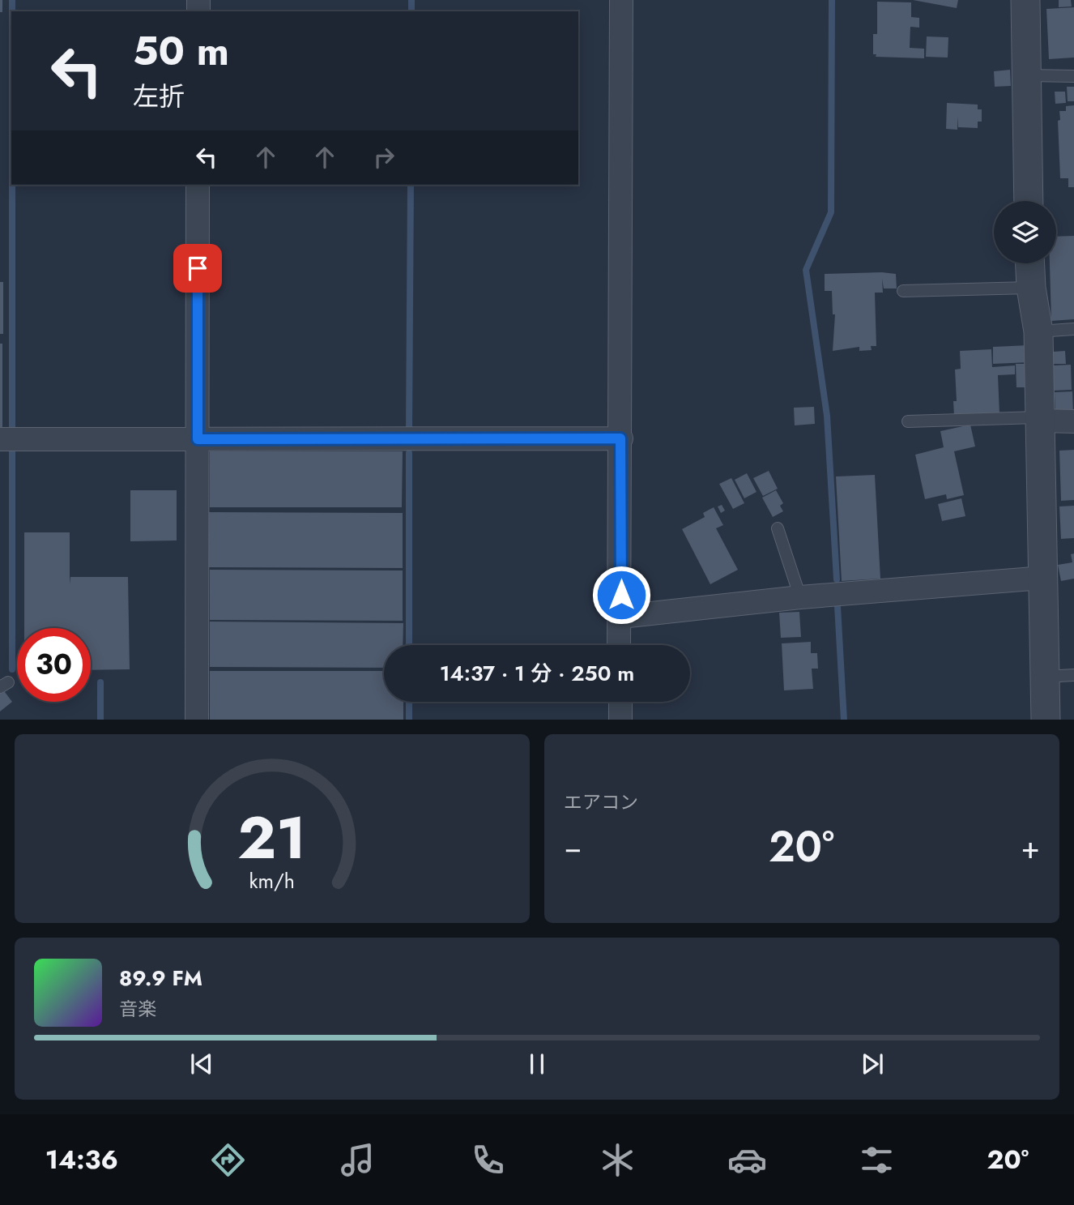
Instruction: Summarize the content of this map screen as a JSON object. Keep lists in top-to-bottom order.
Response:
{
  "page": {
    "turn": ["50 m", "左折"],
    "limit": "30",
    "trip": "14:37 · 1 分 · 250 m",
    "tile": "エアコン",
    "heat": ["−", "20°", "+"],
    "song": ["89.9 FM", "音楽"],
    "tabs": ["14:36", "20°"],
    "gauge": ["21", "km/h"]
  }
}
